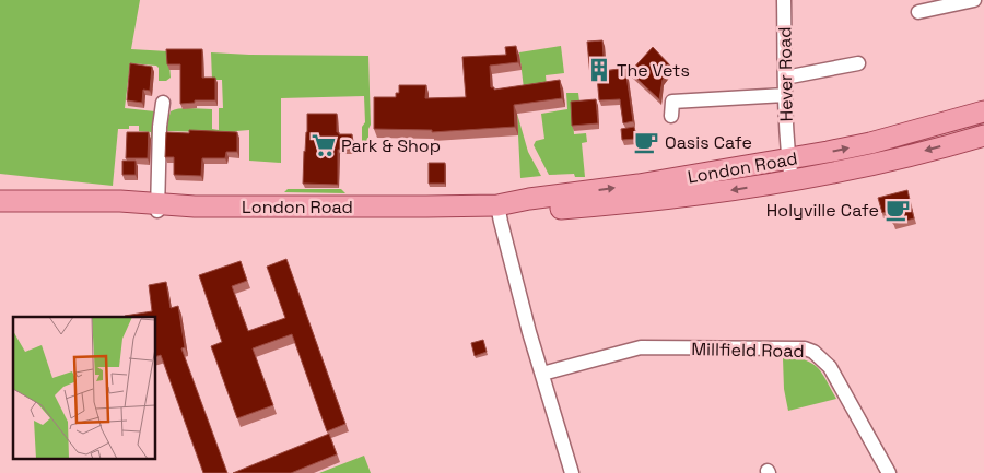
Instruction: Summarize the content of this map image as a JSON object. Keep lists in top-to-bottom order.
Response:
{
  "streets": {
    "main road": ["London Road"],
    "street": ["Hever Road", "Millfield Road"]
  },
  "crossings": [
    ["Hever Road", "London Road"]
  ],
  "places": {
    "building": ["The Vets"],
    "cafe": ["Oasis Cafe", "Holyville Cafe"],
    "supermarket": ["Park & Shop"]
  }
}
